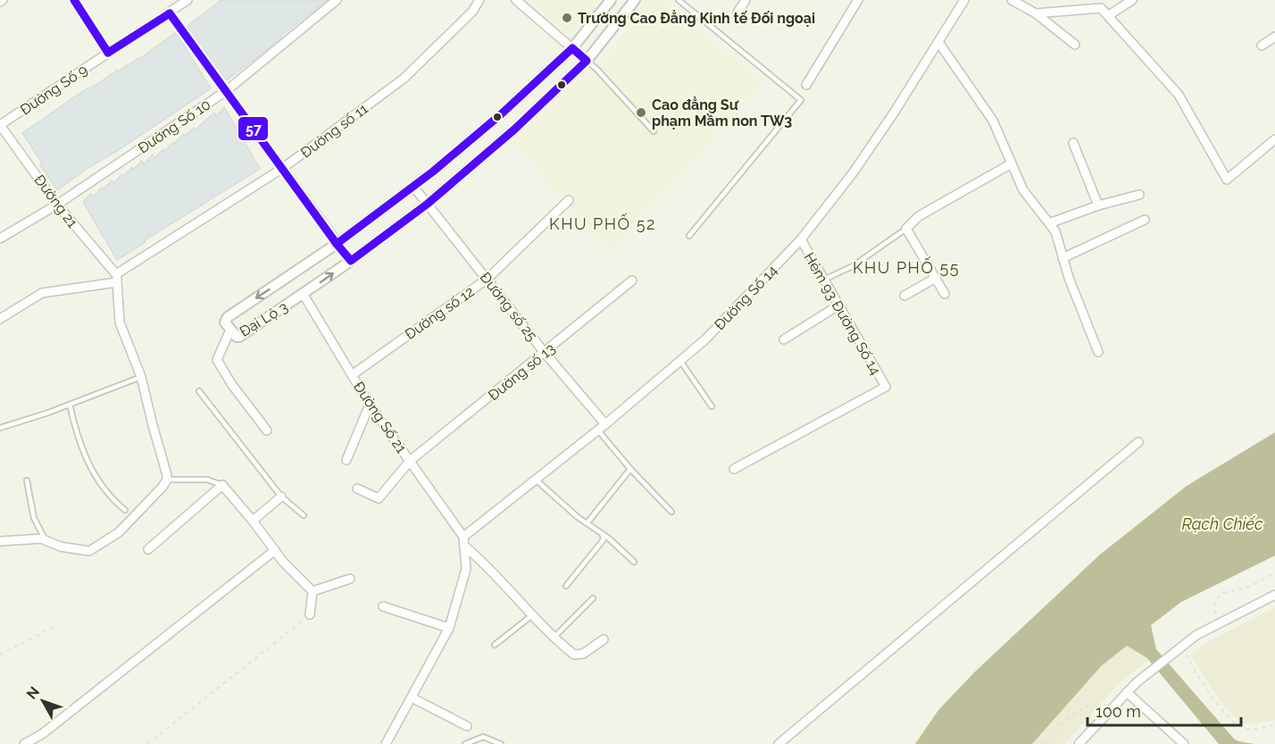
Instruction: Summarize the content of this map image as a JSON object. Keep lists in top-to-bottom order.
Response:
{
  "streets": {
    "street": [
      "Đường Số 9",
      "Đường Số 10",
      "Đường số 11",
      "Đường 21",
      "Đường Số 14",
      "Đường số 25",
      "Đường số 12",
      "Hẻm 93 Đường Số 14",
      "Đại Lộ 3",
      "Đường số 13",
      "Đường Số 21"
    ]
  },
  "crossings": [
    ["Đường Số 9", "Đường 21"],
    ["Đường Số 10", "Đường 21"],
    ["Đường số 11", "Đường 21"],
    ["Đường Số 14", "Đường số 25"],
    ["Đường Số 14", "Hẻm 93 Đường Số 14"],
    ["Đường Số 14", "Đường Số 21"],
    ["Đường số 25", "Đường số 12"],
    ["Đường số 25", "Đại Lộ 3"],
    ["Đường số 25", "Đường số 13"],
    ["Đường số 12", "Đường Số 21"],
    ["Đại Lộ 3", "Đường Số 21"],
    ["Đường số 13", "Đường Số 21"]
  ],
  "districts": ["KHU PHỐ 52", "KHU PHỐ 55"],
  "water": ["Rạch Chiếc"],
  "places": ["Trường Cao Đẳng Kinh tế Đối ngoại", "Cao đẳng Sư phạm Mầm non TW3"],
  "lines": ["transit line 57"],
  "scale_bar": "100 m",
  "north": "top left"
}
